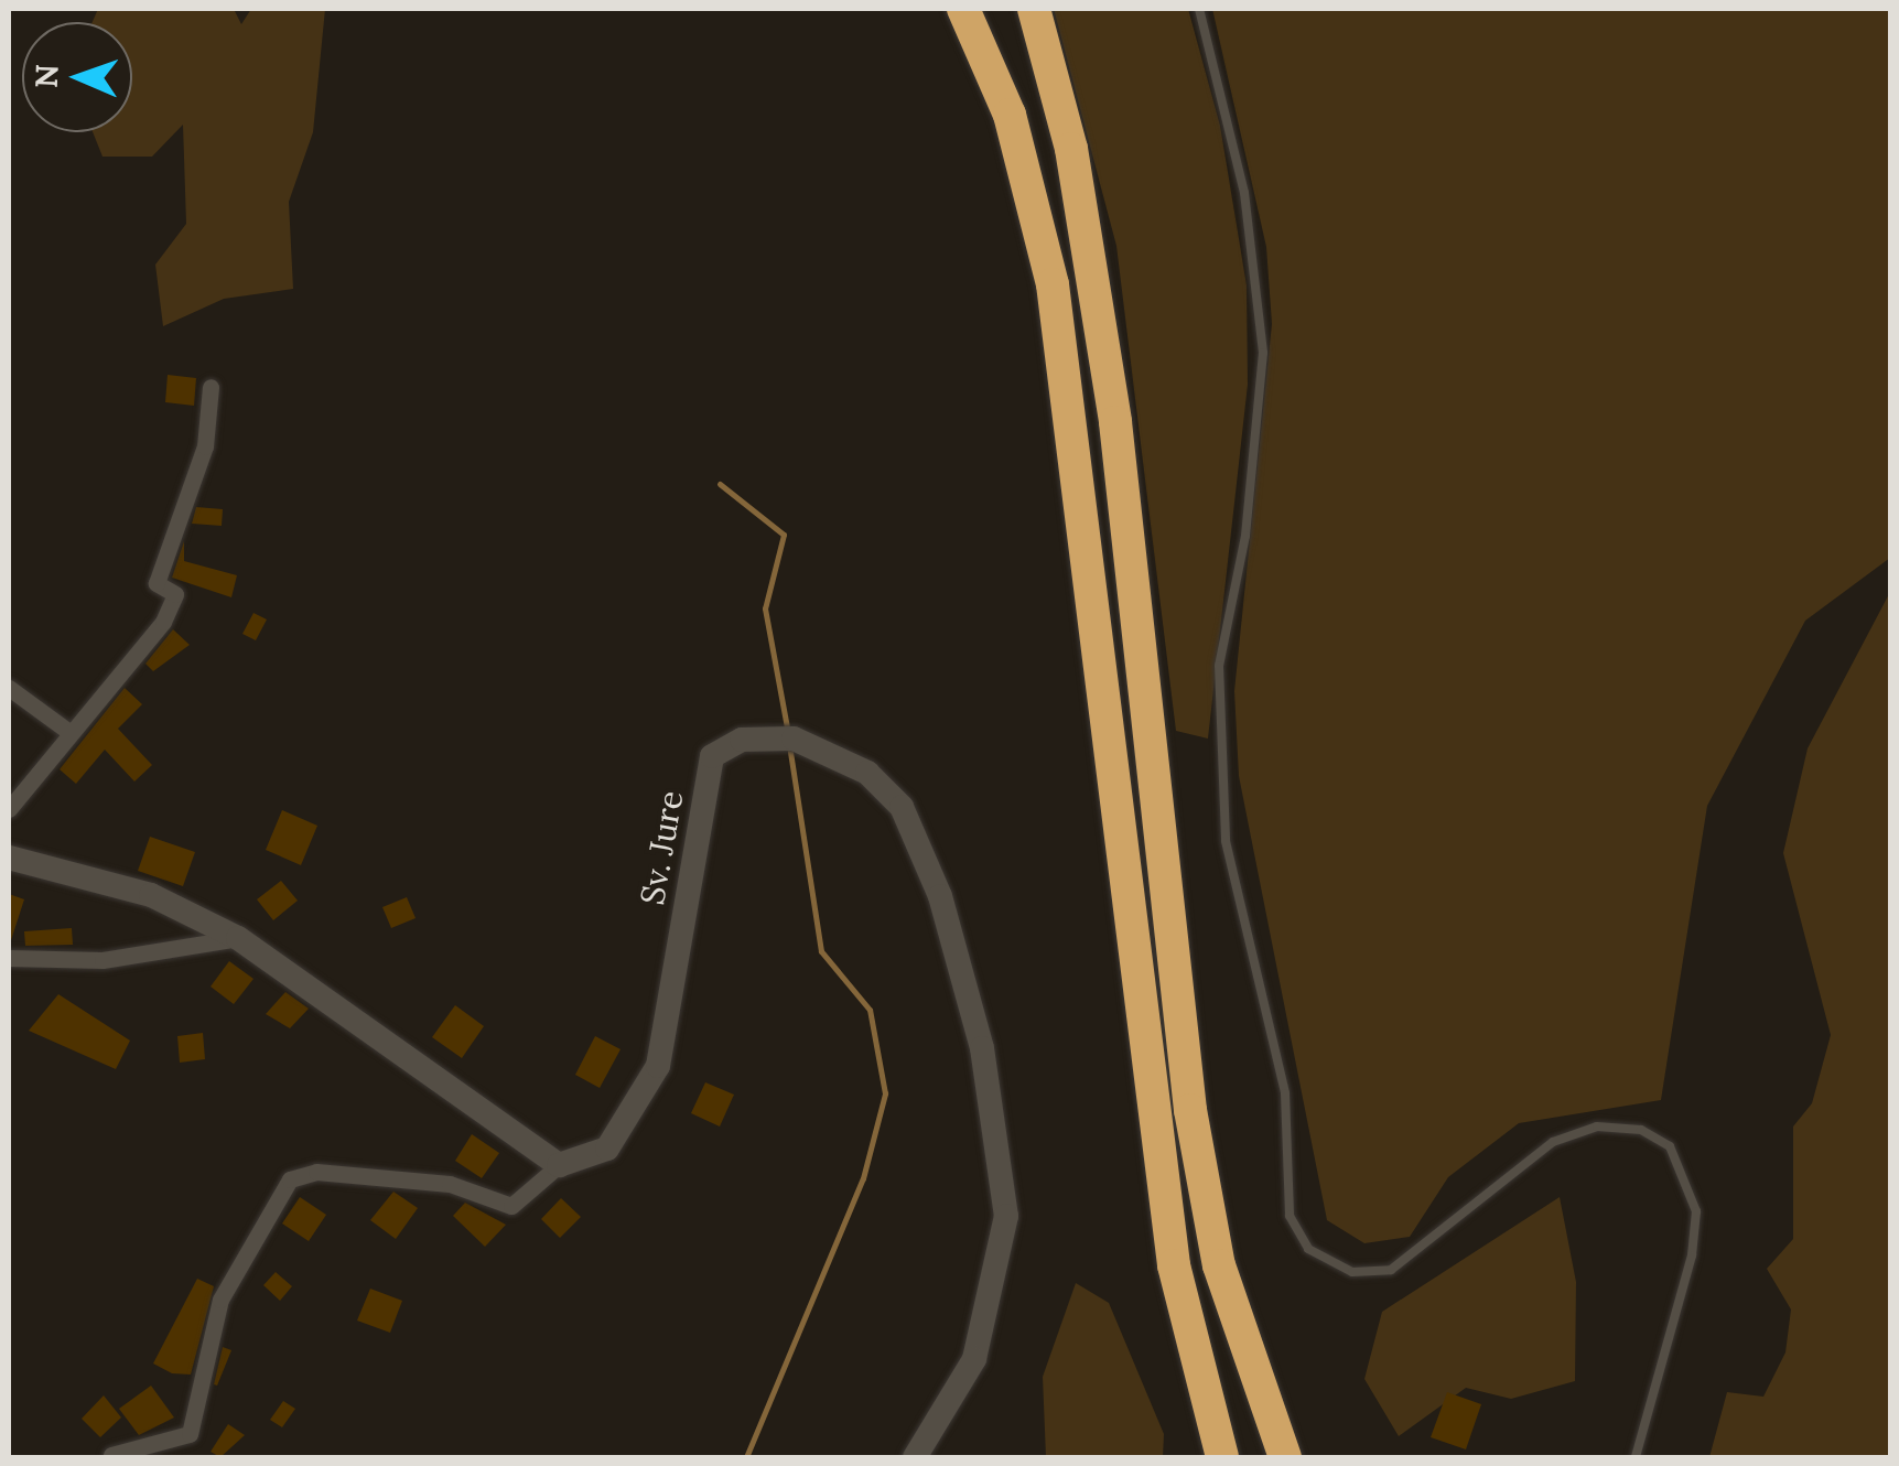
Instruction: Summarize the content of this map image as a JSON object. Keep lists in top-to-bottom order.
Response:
{
  "streets": {
    "street": ["Sv. Jure"]
  },
  "north": "left"
}
